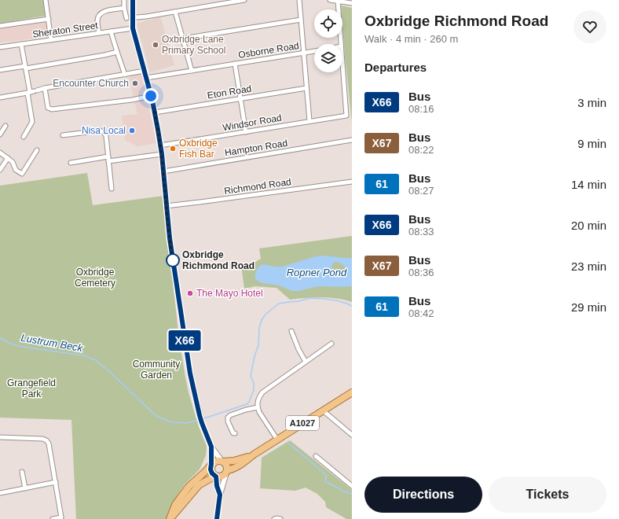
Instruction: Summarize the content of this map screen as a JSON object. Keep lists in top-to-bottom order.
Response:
{
  "streets": {
    "main road": ["A1027"],
    "street": [
      "Sheraton Street",
      "Osborne Road",
      "Eton Road",
      "Windsor Road",
      "Hampton Road",
      "Richmond Road"
    ]
  },
  "water": ["Ropner Pond", "Lustrum Beck"],
  "parks": ["Oxbridge Cemetery", "Community Garden", "Grangefield Park"],
  "places": [
    "Oxbridge Lane Primary School",
    "Encounter Church",
    "Nisa Local",
    "Oxbridge Fish Bar",
    "Oxbridge Richmond Road",
    "The Mayo Hotel"
  ],
  "lines": ["bus line X66"],
  "page": {
    "on_map": "X66",
    "heading": [
      ["Oxbridge Richmond Road", "Walk · 4 min · 260 m"],
      "Departures"
    ],
    "list": [
      {
        "mark": "X66",
        "name": "Bus",
        "note": "08:16",
        "value": "3 min"
      },
      {
        "mark": "X67",
        "name": "Bus",
        "note": "08:22",
        "value": "9 min"
      },
      {
        "mark": "61",
        "name": "Bus",
        "note": "08:27",
        "value": "14 min"
      },
      {
        "mark": "X66",
        "name": "Bus",
        "note": "08:33",
        "value": "20 min"
      },
      {
        "mark": "X67",
        "name": "Bus",
        "note": "08:36",
        "value": "23 min"
      },
      {
        "mark": "61",
        "name": "Bus",
        "note": "08:42",
        "value": "29 min"
      }
    ],
    "buttons": ["Directions", "Tickets"]
  }
}
